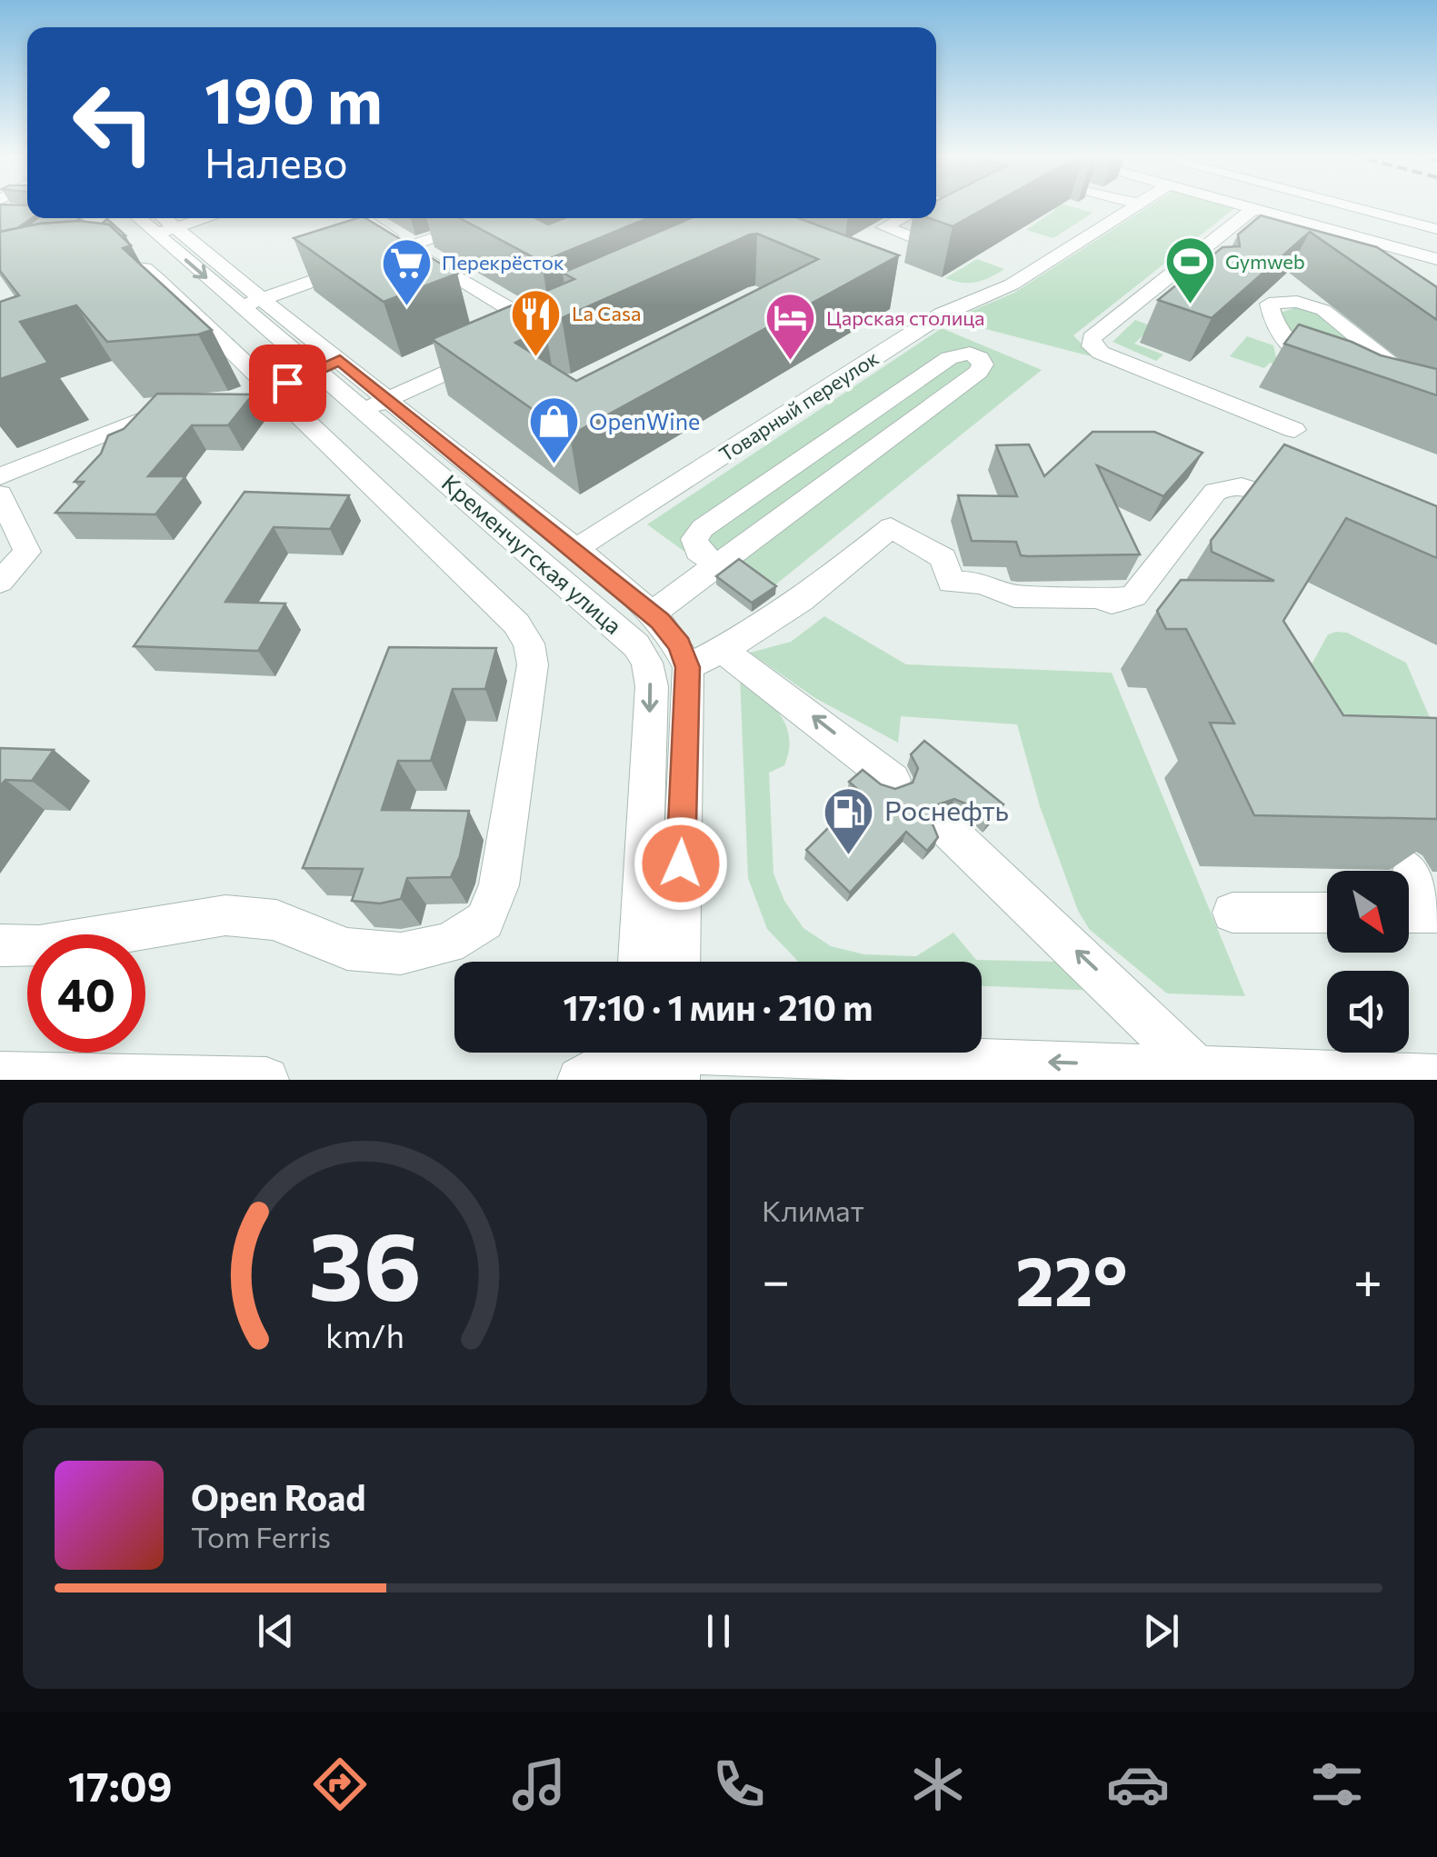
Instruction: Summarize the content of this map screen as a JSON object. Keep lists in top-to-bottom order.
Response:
{
  "streets": {
    "street": ["Товарный переулок", "Кременчугская улица"]
  },
  "crossings": [
    ["Товарный переулок", "Кременчугская улица"]
  ],
  "places": {
    "sports": ["Gymweb"],
    "supermarket": ["Перекрёсток"],
    "restaurant": ["La Casa"],
    "hotel": ["Царская столица"],
    "shop": ["OpenWine"],
    "fuel station": ["Роснефть"]
  },
  "north": "bottom right",
  "page": {
    "turn": ["190 m", "Налево"],
    "limit": "40",
    "trip": "17:10 · 1 мин · 210 m",
    "tile": "Климат",
    "heat": ["−", "22°", "+"],
    "song": ["Open Road", "Tom Ferris"],
    "tabs": "17:09",
    "gauge": ["36", "km/h"]
  }
}
